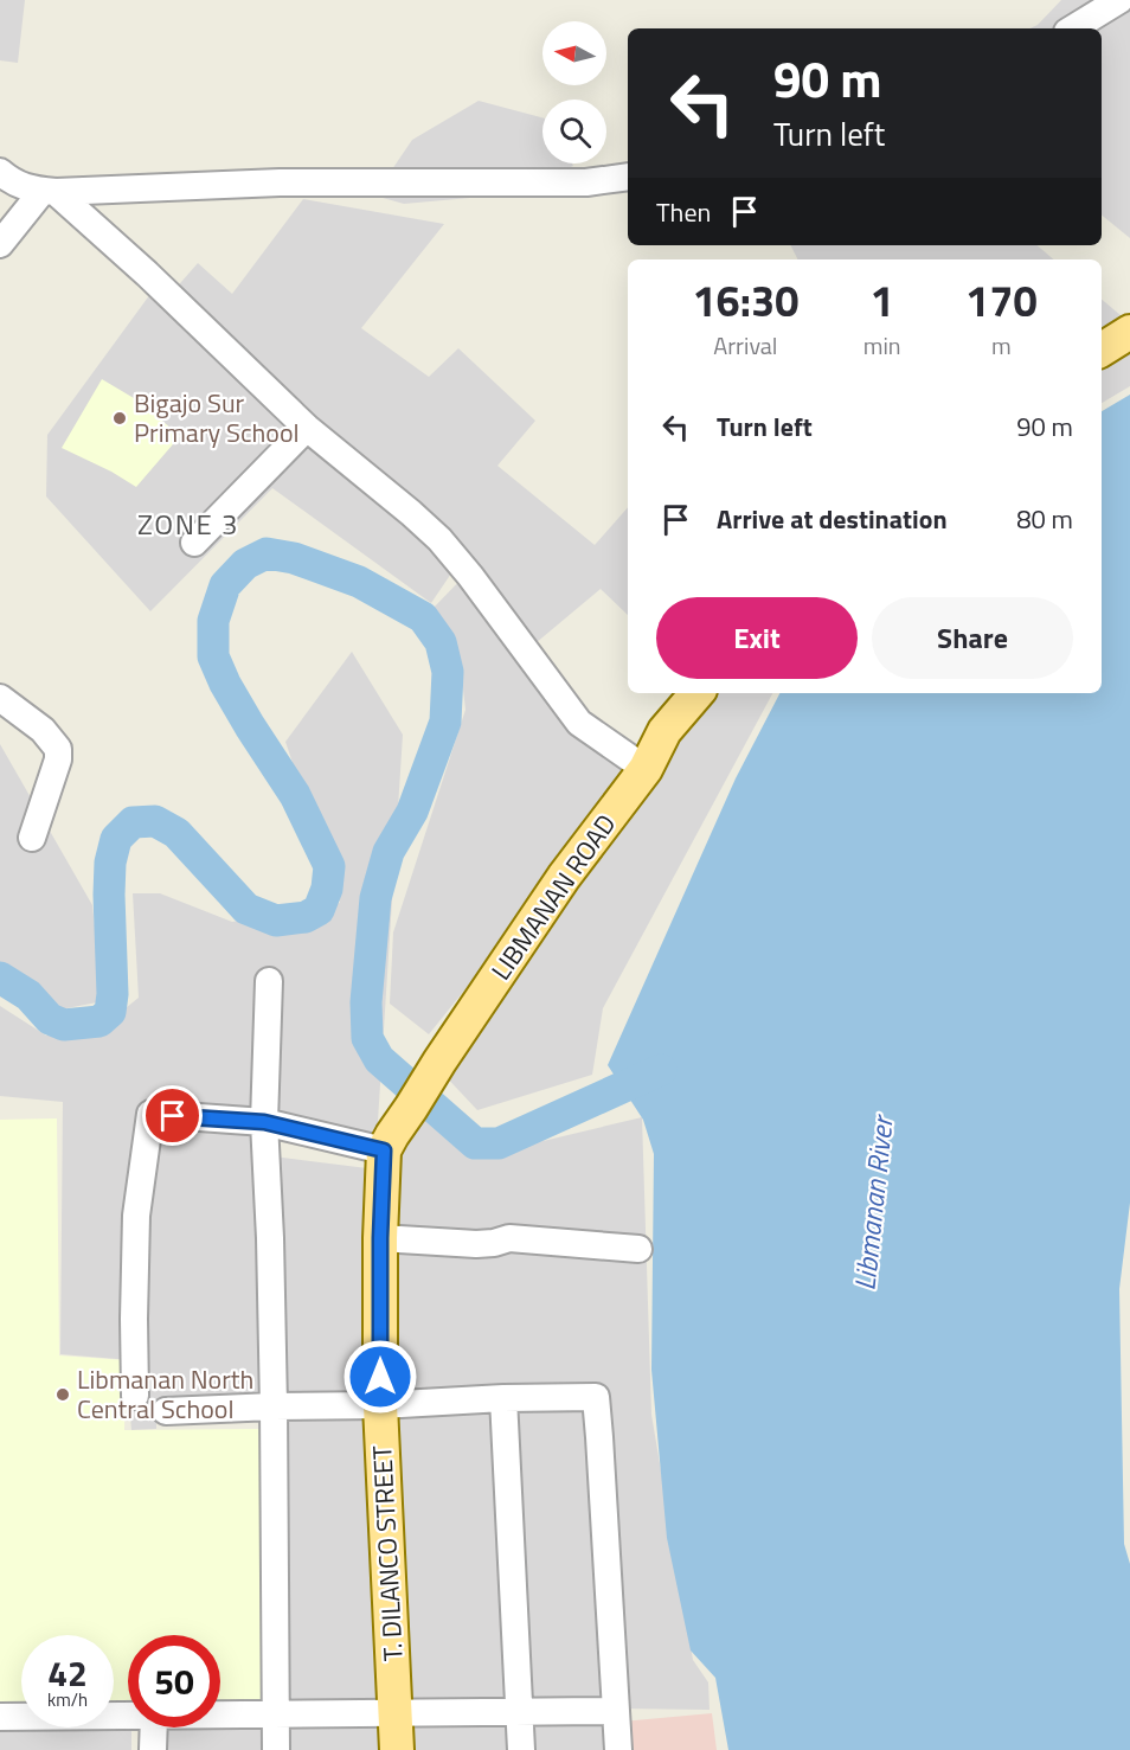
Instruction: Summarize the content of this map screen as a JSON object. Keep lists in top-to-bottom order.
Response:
{
  "streets": {
    "main road": ["LIBMANAN ROAD", "T. DILANCO STREET"]
  },
  "crossings": [
    ["LIBMANAN ROAD", "T. DILANCO STREET"]
  ],
  "districts": ["ZONE 3"],
  "water": ["Libmanan River"],
  "places": ["Bigajo Sur Primary School", "Libmanan North Central School"],
  "north": "left",
  "page": {
    "turn": ["90 m", "Turn left"],
    "then": "Then",
    "eta": [
      "16:30",
      "Arrival",
      "1",
      "min",
      "170",
      "m"
    ],
    "list": [
      {
        "name": "Turn left",
        "value": "90 m"
      },
      {
        "name": "Arrive at destination",
        "value": "80 m"
      }
    ],
    "buttons": ["Exit", "Share"],
    "speed": "42 km/h",
    "limit": "50"
  }
}
